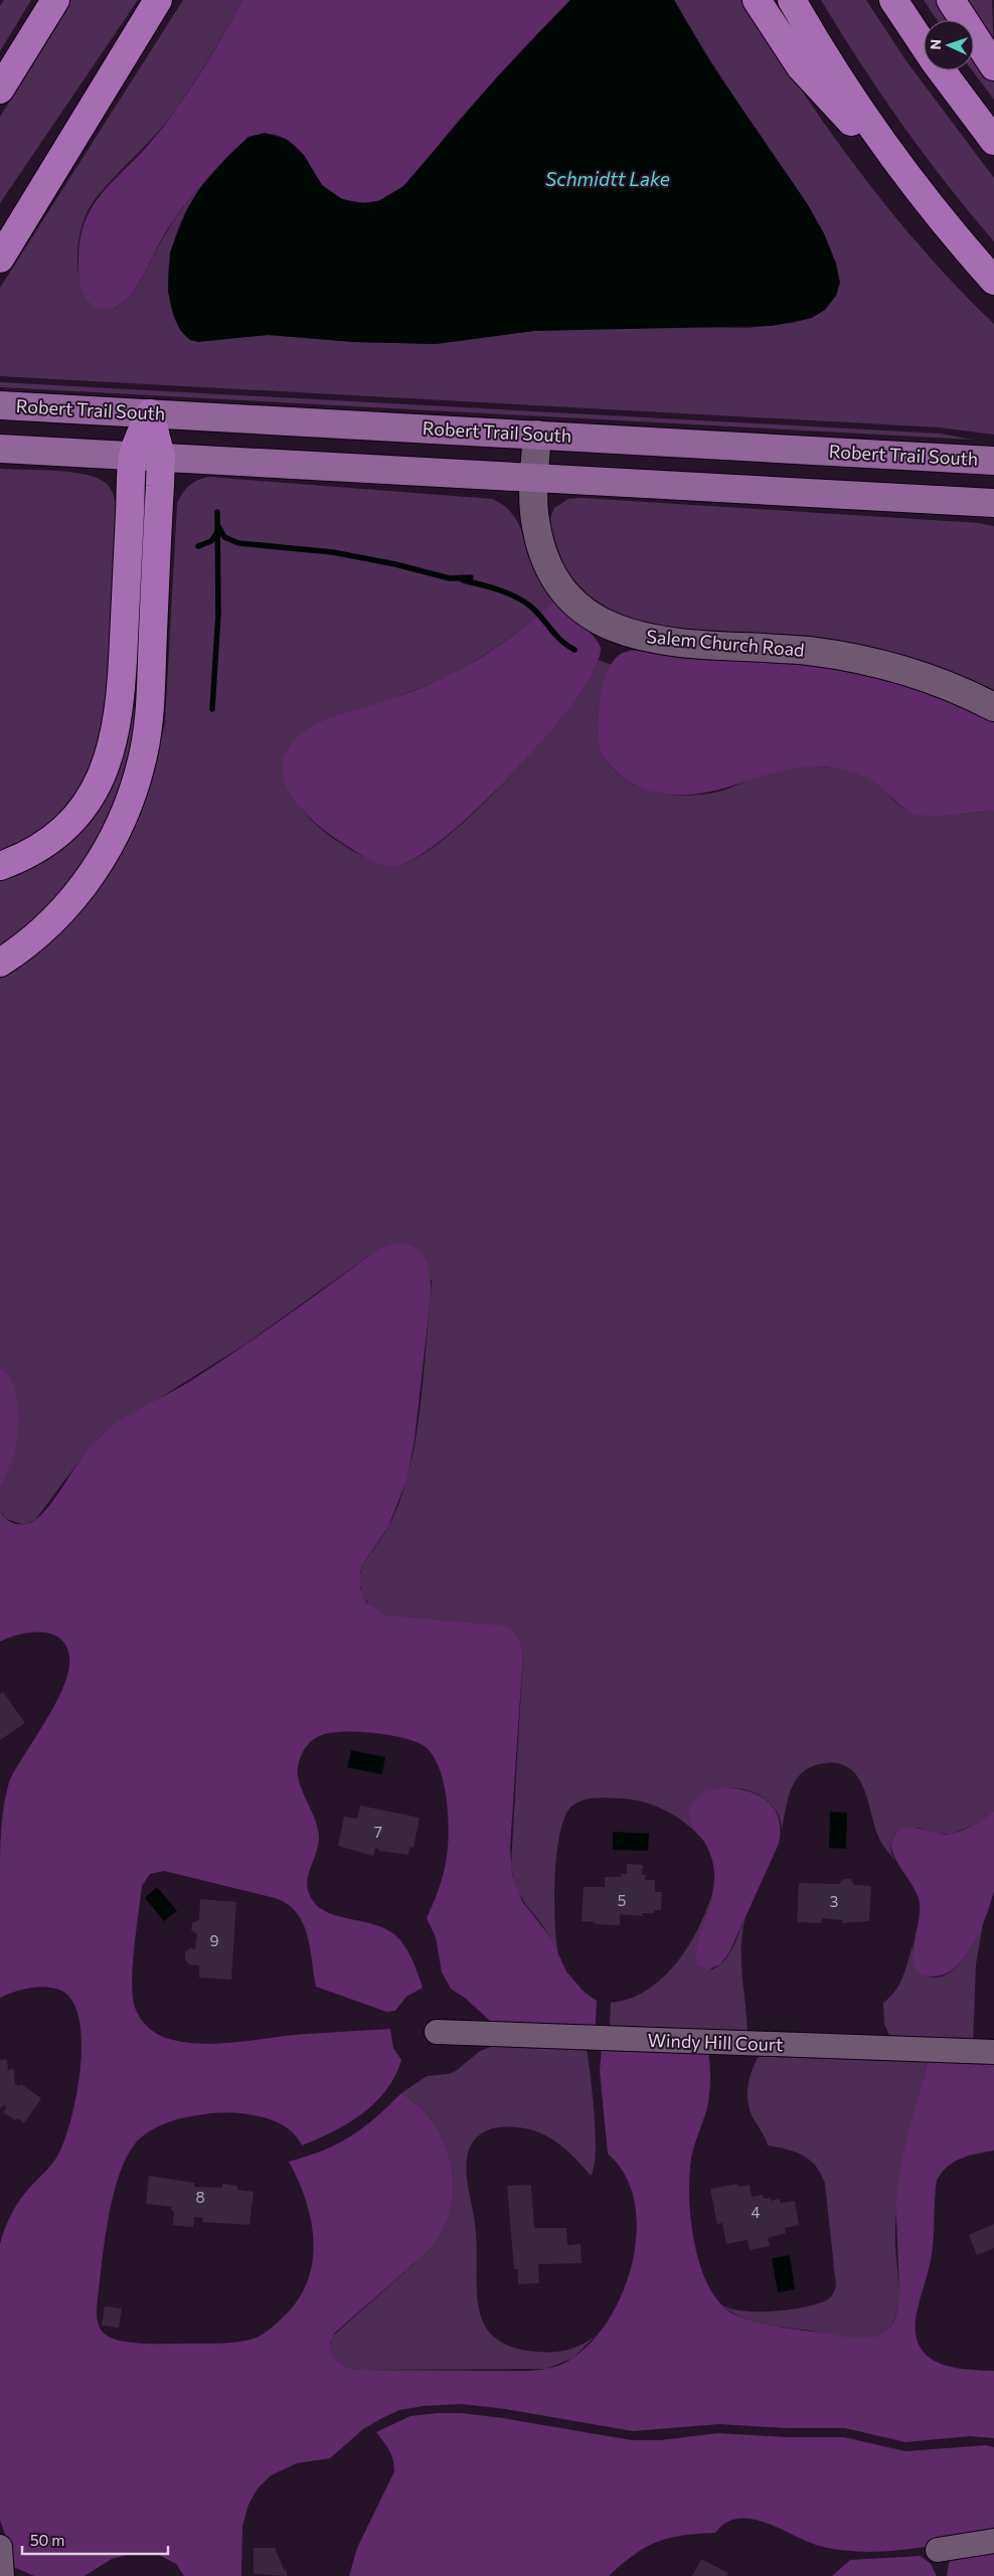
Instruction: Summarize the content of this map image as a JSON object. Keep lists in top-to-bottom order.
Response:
{
  "streets": {
    "main road": ["Robert Trail South"],
    "street": ["Salem Church Road", "Windy Hill Court"]
  },
  "crossings": [
    ["Robert Trail South", "Salem Church Road"]
  ],
  "water": ["Schmidtt Lake"],
  "house_numbers": [
    "7",
    "5",
    "3",
    "9",
    "8",
    "4"
  ],
  "scale_bar": "50 m",
  "north": "left"
}
